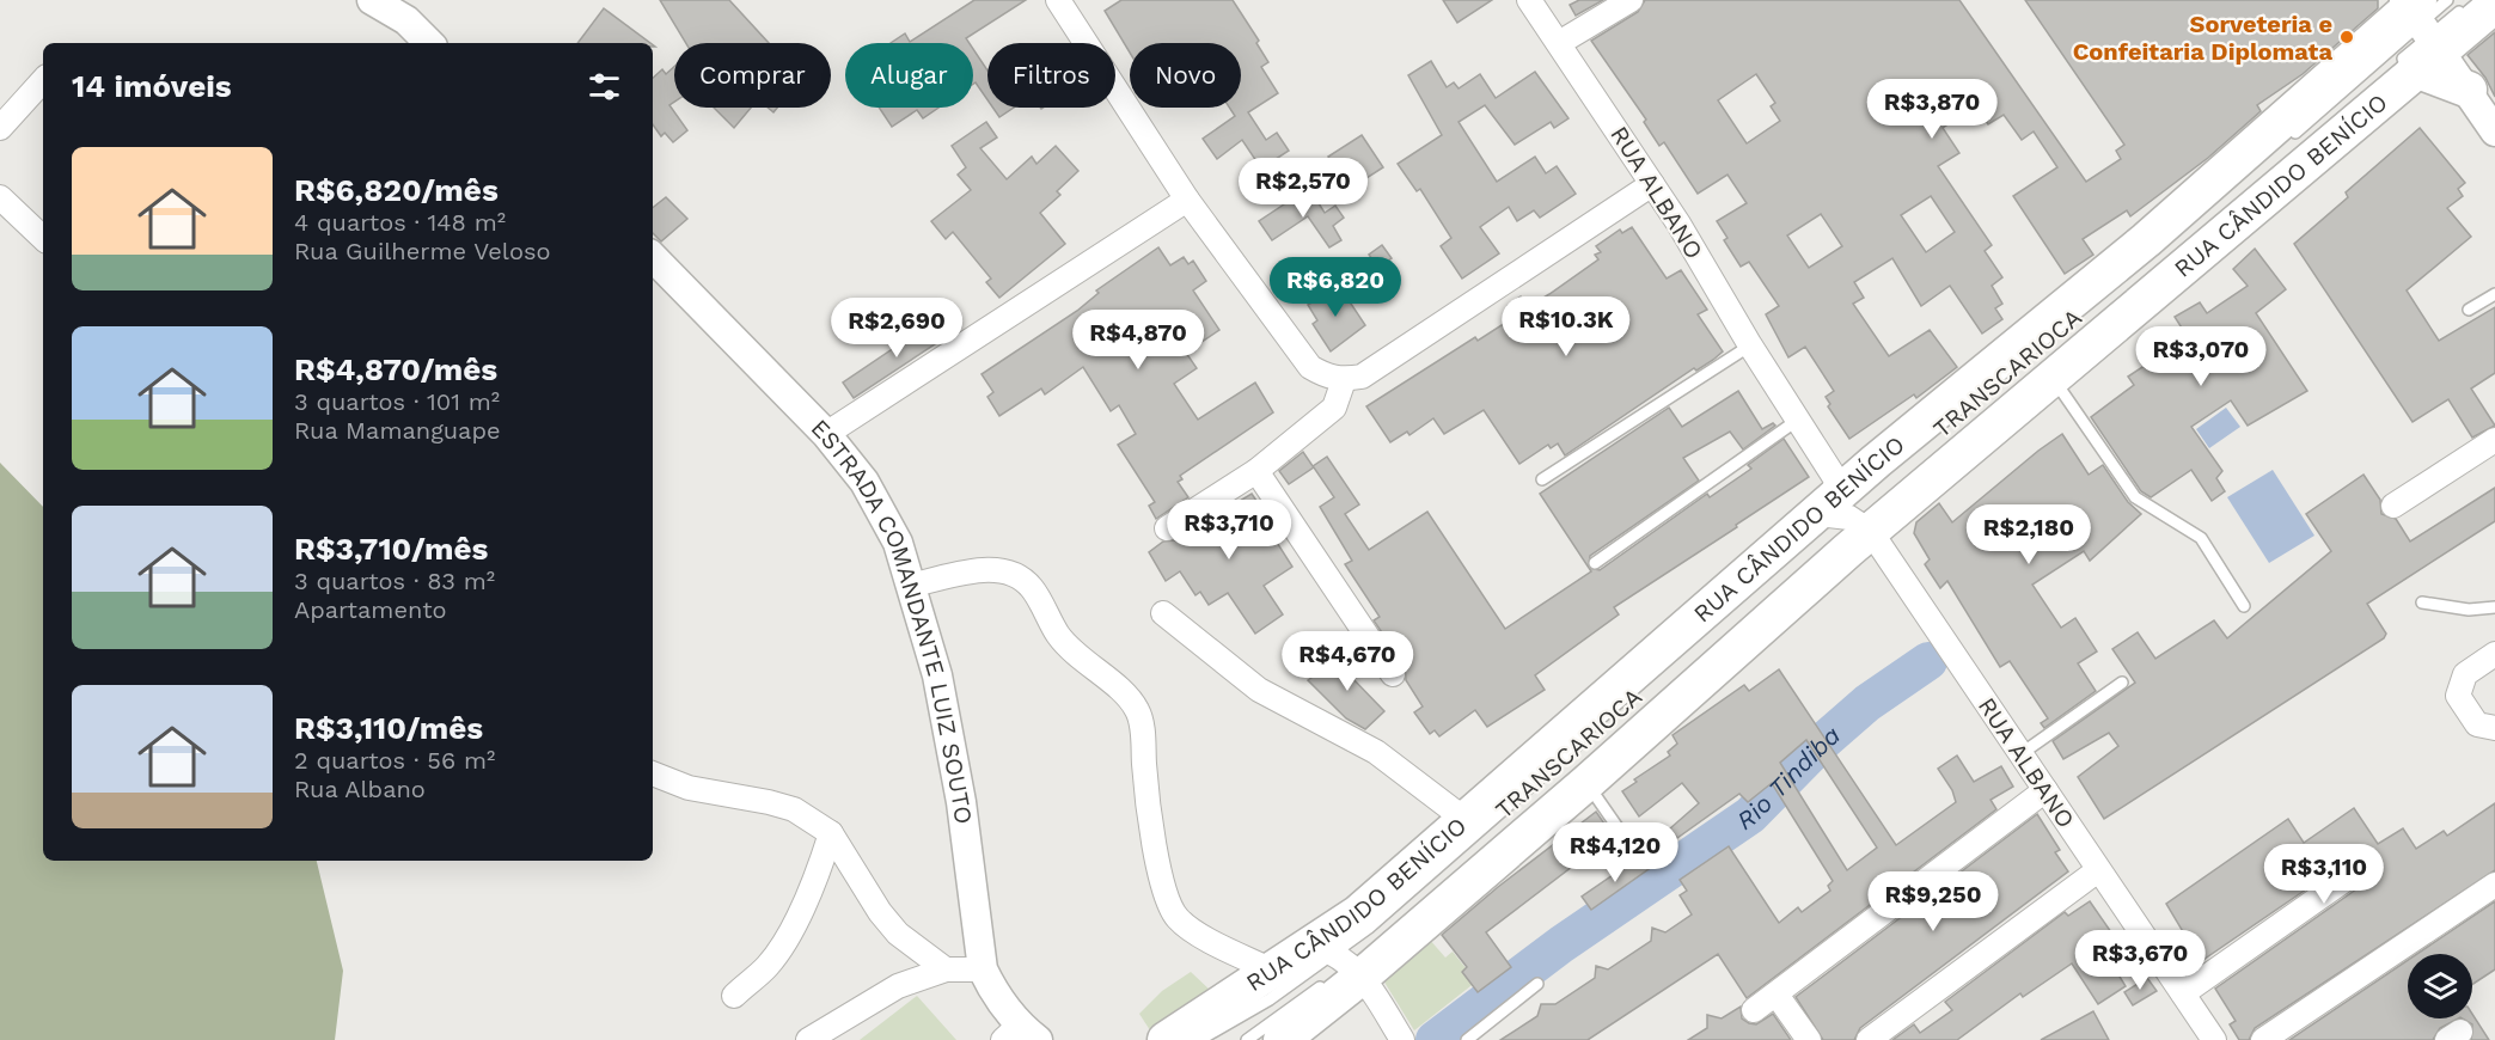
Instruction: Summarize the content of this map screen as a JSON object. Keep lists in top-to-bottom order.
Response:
{
  "streets": {
    "main road": ["RUA CÂNDIDO BENÍCIO"],
    "street": ["RUA ALBANO", "ESTRADA COMANDANTE LUIZ SOUTO"],
    "lane": ["TRANSCARIOCA"]
  },
  "crossings": [
    ["RUA CÂNDIDO BENÍCIO", "RUA ALBANO"],
    ["RUA CÂNDIDO BENÍCIO", "TRANSCARIOCA"]
  ],
  "water": ["Rio Tindiba"],
  "places": ["Sorveteria e Confeitaria Diplomata"],
  "page": {
    "chip": [
      "Comprar",
      "Alugar",
      "Filtros",
      "Novo"
    ],
    "heading": "14 imóveis",
    "price": [
      "R$3,870",
      "R$2,570",
      "R$6,820",
      "R$10.3K",
      "R$2,690",
      "R$4,870",
      "R$3,070",
      "R$3,710",
      "R$2,180",
      "R$4,670",
      "R$4,120",
      "R$3,110",
      "R$9,250",
      "R$3,670"
    ],
    "list": [
      {
        "name": "R$6,820/mês",
        "note": "4 quartos · 148 m² · Rua Guilherme Veloso"
      },
      {
        "name": "R$4,870/mês",
        "note": "3 quartos · 101 m² · Rua Mamanguape"
      },
      {
        "name": "R$3,710/mês",
        "note": "3 quartos · 83 m² · Apartamento"
      },
      {
        "name": "R$3,110/mês",
        "note": "2 quartos · 56 m² · Rua Albano"
      }
    ]
  }
}
